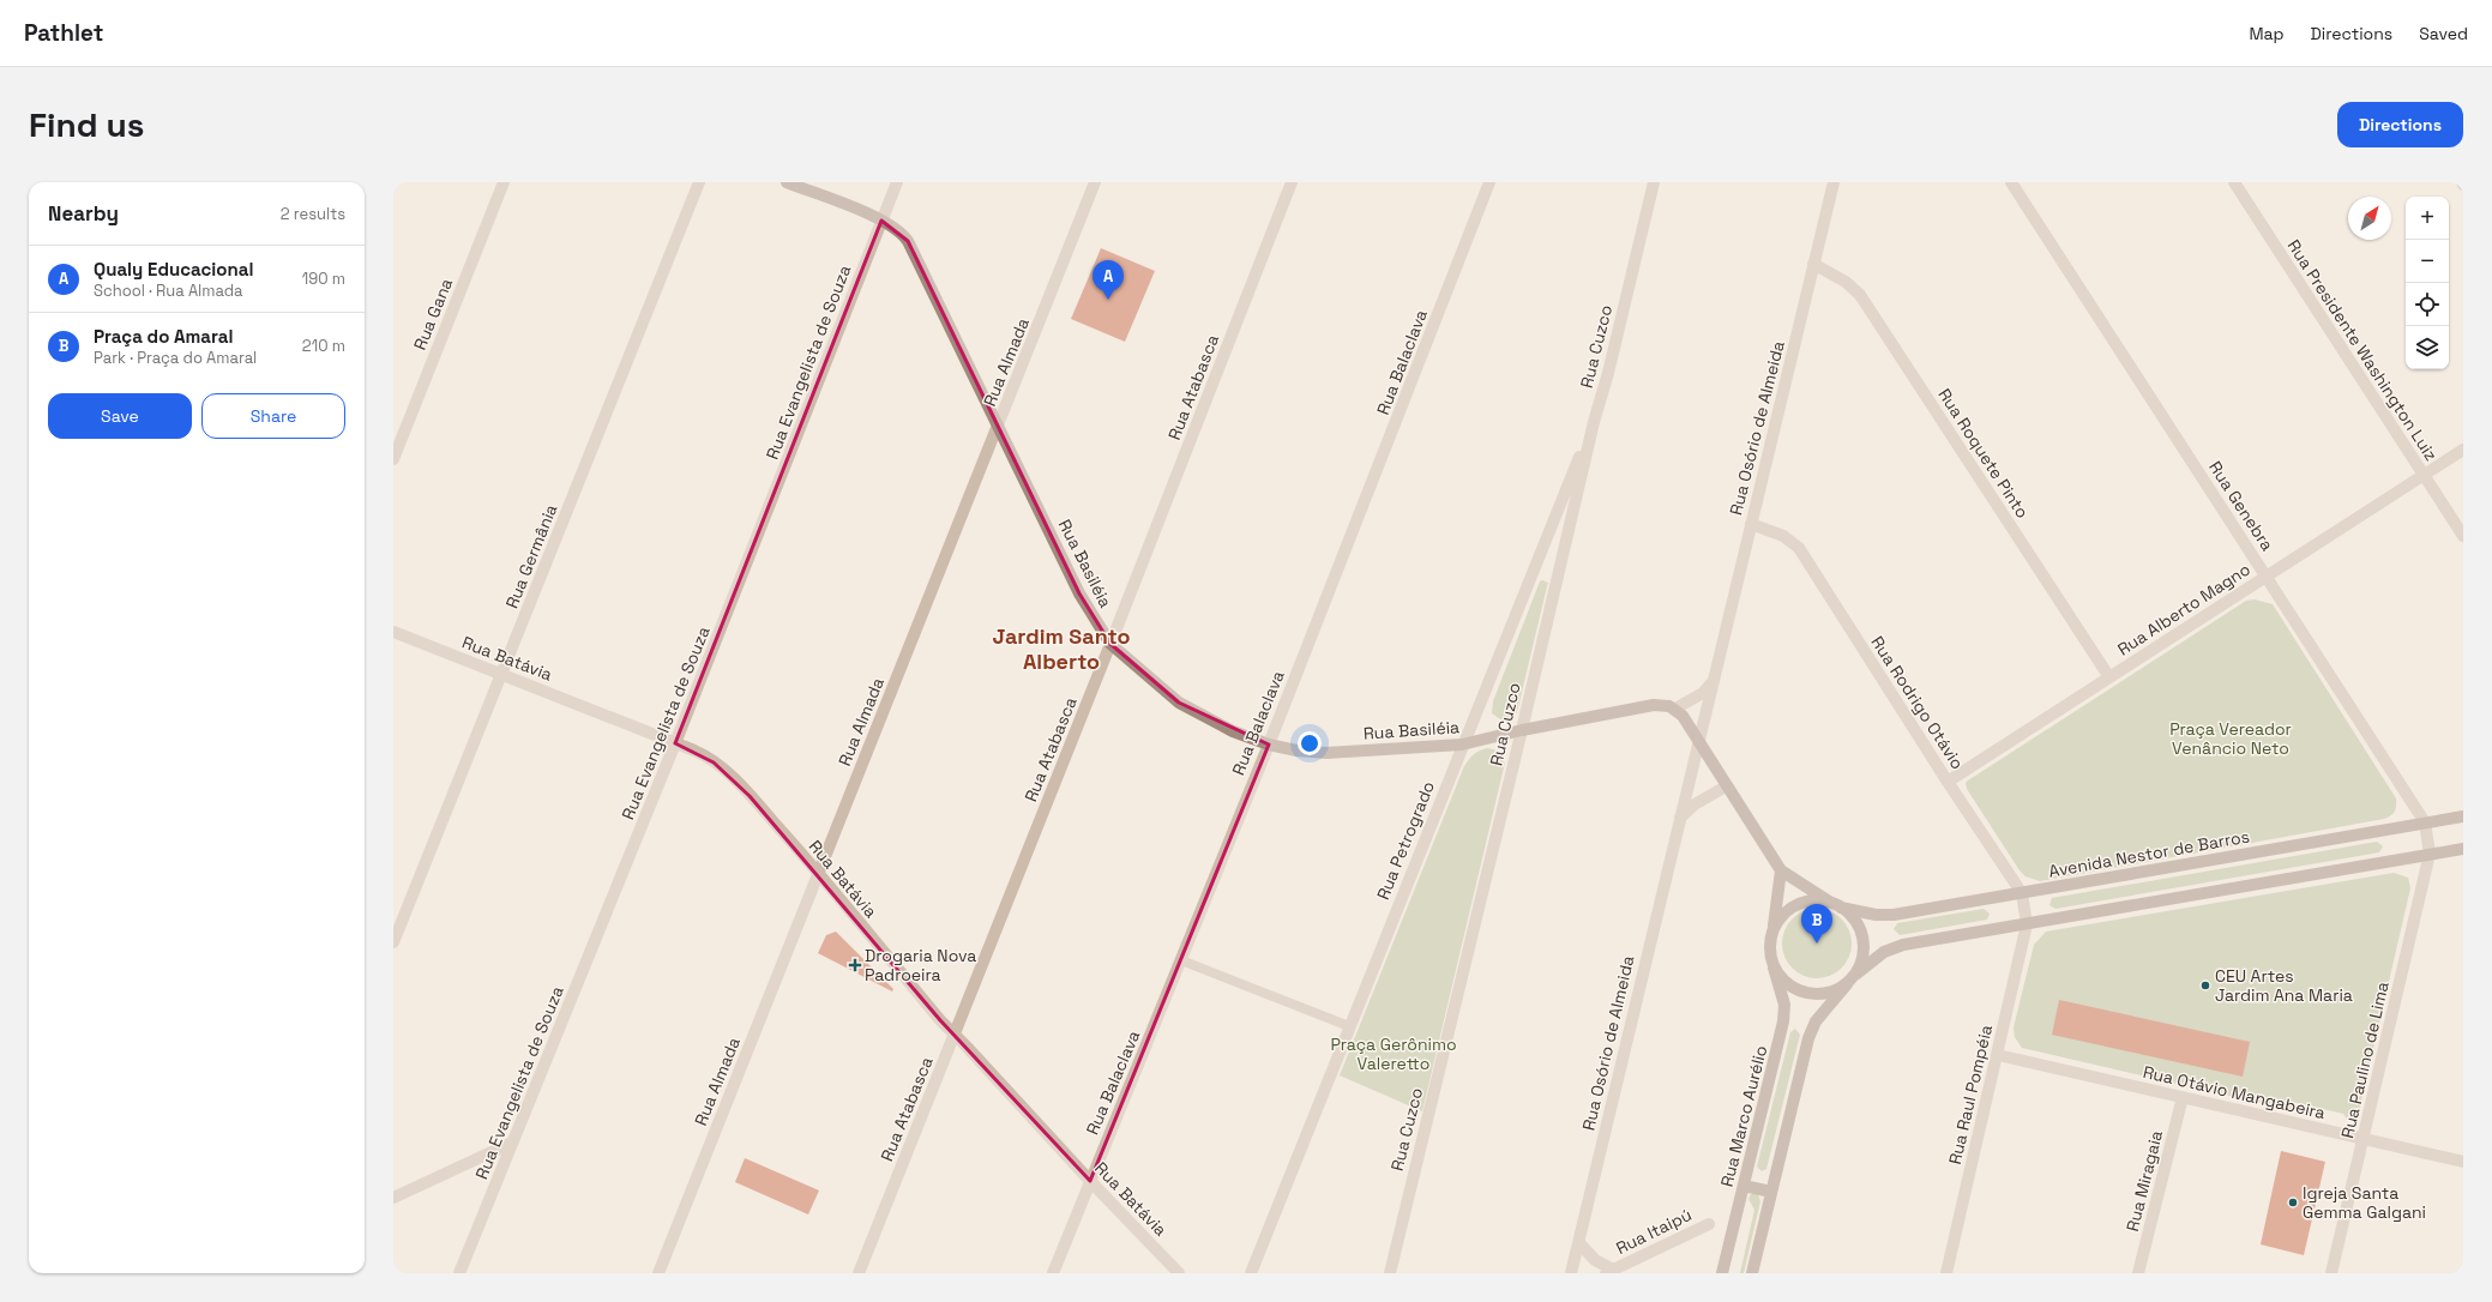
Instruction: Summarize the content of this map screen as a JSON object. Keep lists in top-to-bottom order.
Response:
{
  "streets": {
    "street": [
      "Rua Gana",
      "Rua Cuzco",
      "Rua Presidente Washington Luiz",
      "Rua Evangelista de Souza",
      "Rua Almada",
      "Rua Balaclava",
      "Rua Atabasca",
      "Rua Osório de Almeida",
      "Rua Roquete Pinto",
      "Rua Genebra",
      "Rua Germânia",
      "Rua Basiléia",
      "Rua Alberto Magno",
      "Rua Batávia",
      "Rua Rodrigo Otávio",
      "Rua Petrogrado",
      "Avenida Nestor de Barros",
      "Rua Paulino de Lima",
      "Rua Otávio Mangabeira",
      "Rua Raul Pompéia",
      "Rua Marco Aurélio",
      "Rua Miragaia",
      "Rua Itaipú"
    ]
  },
  "crossings": [
    ["Rua Cuzco", "Rua Basiléia"],
    ["Rua Cuzco", "Rua Petrogrado"],
    ["Rua Presidente Washington Luiz", "Rua Alberto Magno"],
    ["Rua Evangelista de Souza", "Rua Basiléia"],
    ["Rua Evangelista de Souza", "Rua Batávia"],
    ["Rua Almada", "Rua Basiléia"],
    ["Rua Almada", "Rua Batávia"],
    ["Rua Balaclava", "Rua Basiléia"],
    ["Rua Balaclava", "Rua Batávia"],
    ["Rua Atabasca", "Rua Basiléia"],
    ["Rua Atabasca", "Rua Batávia"],
    ["Rua Osório de Almeida", "Rua Roquete Pinto"],
    ["Rua Osório de Almeida", "Rua Rodrigo Otávio"],
    ["Rua Osório de Almeida", "Rua Itaipú"],
    ["Rua Roquete Pinto", "Rua Alberto Magno"],
    ["Rua Genebra", "Rua Alberto Magno"],
    ["Rua Genebra", "Avenida Nestor de Barros"],
    ["Rua Genebra", "Rua Paulino de Lima"],
    ["Rua Germânia", "Rua Batávia"],
    ["Rua Basiléia", "Rua Petrogrado"],
    ["Rua Alberto Magno", "Rua Rodrigo Otávio"],
    ["Rua Rodrigo Otávio", "Avenida Nestor de Barros"],
    ["Rua Rodrigo Otávio", "Rua Raul Pompéia"],
    ["Avenida Nestor de Barros", "Rua Marco Aurélio"],
    ["Rua Paulino de Lima", "Rua Otávio Mangabeira"],
    ["Rua Otávio Mangabeira", "Rua Raul Pompéia"],
    ["Rua Otávio Mangabeira", "Rua Miragaia"]
  ],
  "districts": ["Jardim Santo Alberto"],
  "parks": ["Praça Vereador Venâncio Neto", "Praça Gerônimo Valeretto"],
  "places": {
    "health": ["Drogaria Nova Padroeira"],
    "other": ["CEU Artes Jardim Ana Maria", "Igreja Santa Gemma Galgani"]
  },
  "north": "top right",
  "page": {
    "header": "Pathlet",
    "nav": ["Map", "Directions", "Saved"],
    "buttons": [
      "Directions",
      ["Save", "Share"]
    ],
    "title": "Find us",
    "heading": ["Nearby", "2 results"],
    "map_buttons": ["+", "−"],
    "list": [
      {
        "mark": "A",
        "name": "Qualy Educacional",
        "note": "School · Rua Almada",
        "value": "190 m"
      },
      {
        "mark": "B",
        "name": "Praça do Amaral",
        "note": "Park · Praça do Amaral",
        "value": "210 m"
      }
    ],
    "pins": ["A", "B"]
  }
}
